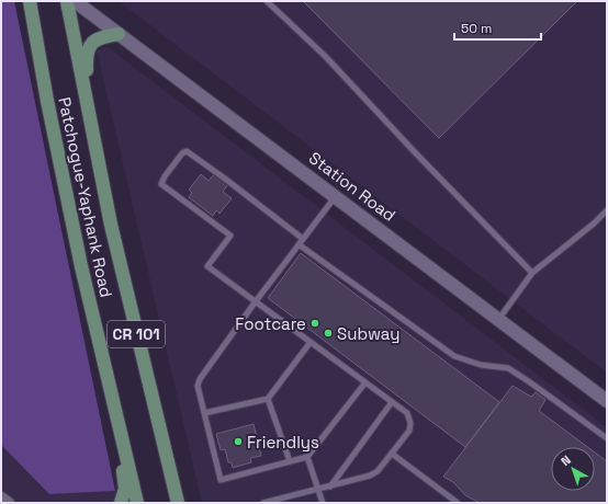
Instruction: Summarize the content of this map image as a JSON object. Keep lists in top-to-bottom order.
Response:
{
  "streets": {
    "main road": ["Station Road", "Patchogue-Yaphank Road", "CR 101"]
  },
  "places": ["Footcare", "Subway", "Friendlys"],
  "scale_bar": "50 m",
  "north": "top left"
}
